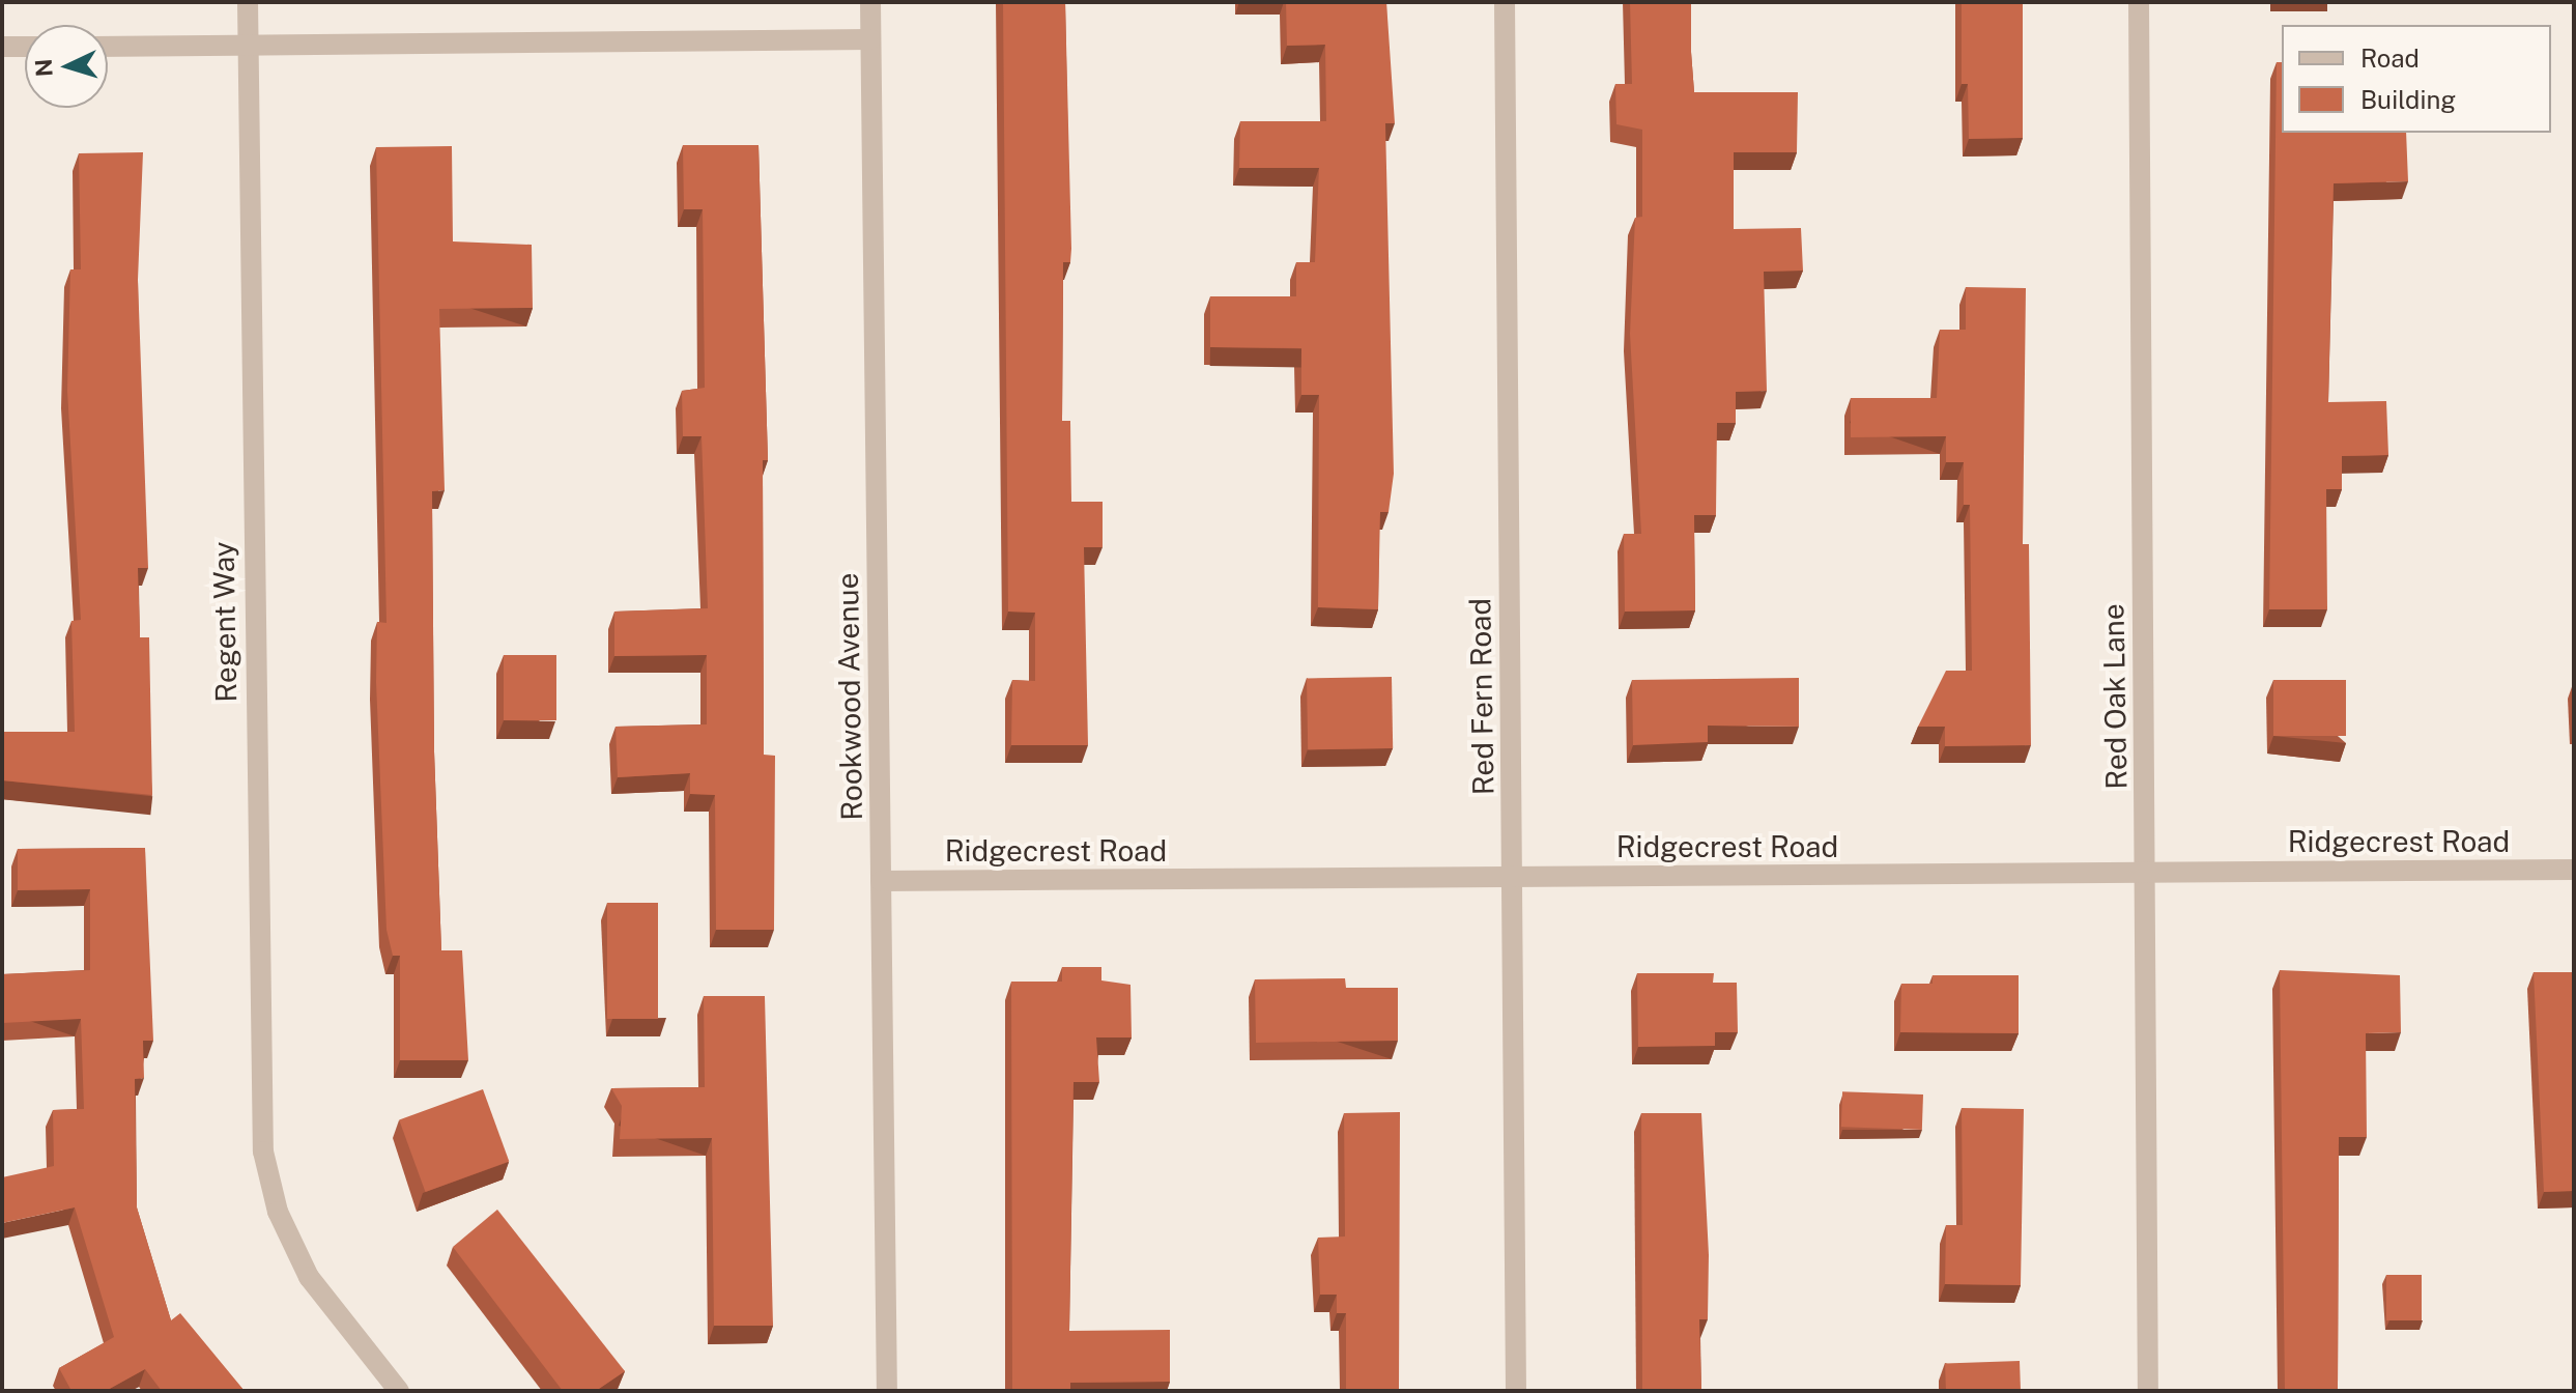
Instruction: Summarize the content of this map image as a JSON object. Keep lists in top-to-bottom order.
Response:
{
  "streets": {
    "street": [
      "Regent Way",
      "Rookwood Avenue",
      "Red Fern Road",
      "Red Oak Lane",
      "Ridgecrest Road"
    ]
  },
  "crossings": [
    ["Rookwood Avenue", "Ridgecrest Road"],
    ["Red Fern Road", "Ridgecrest Road"],
    ["Red Oak Lane", "Ridgecrest Road"]
  ],
  "legend": ["Road", "Building"],
  "north": "left"
}
